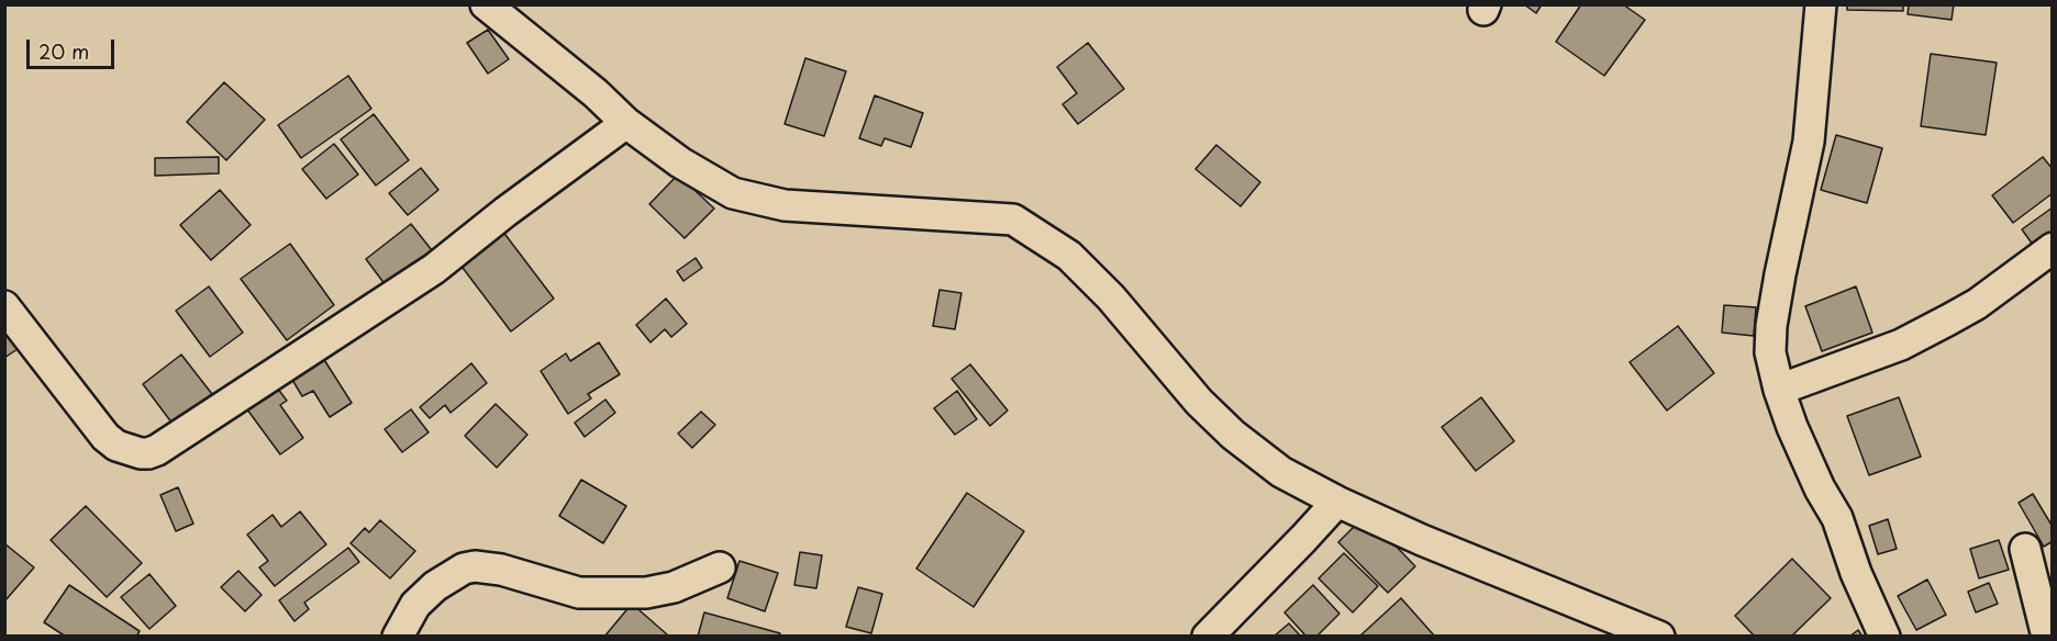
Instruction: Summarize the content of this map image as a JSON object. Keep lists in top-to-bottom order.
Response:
{
  "scale_bar": "20 m"
}
